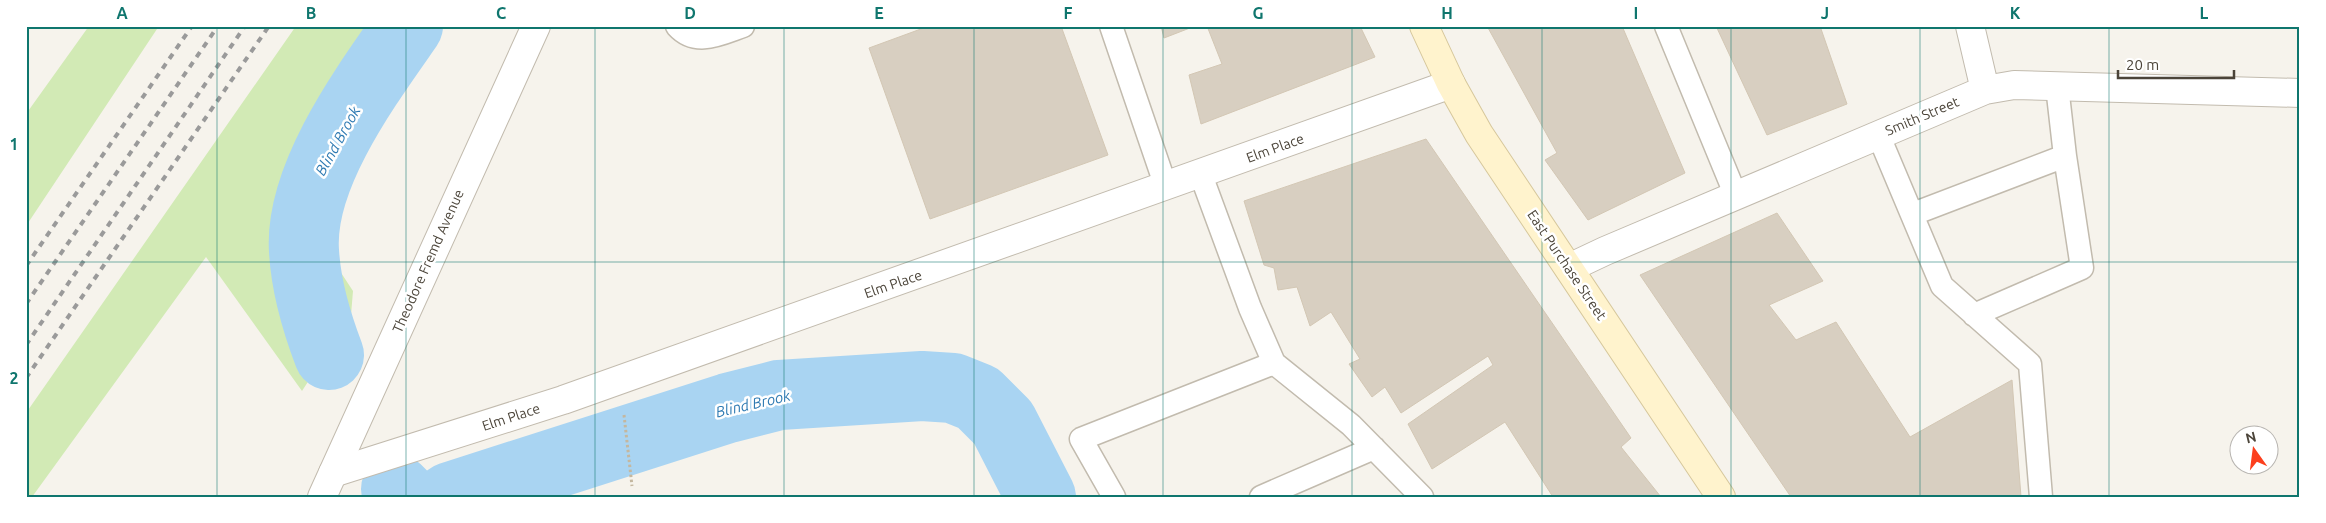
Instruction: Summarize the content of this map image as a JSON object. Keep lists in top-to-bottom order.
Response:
{
  "streets": {
    "main road": ["East Purchase Street"],
    "street": ["Smith Street", "Elm Place", "Theodore Fremd Avenue"]
  },
  "crossings": [
    ["Smith Street", "East Purchase Street"],
    ["Elm Place", "Theodore Fremd Avenue"],
    ["Elm Place", "East Purchase Street"]
  ],
  "water": ["Blind Brook"],
  "scale_bar": "20 m",
  "north": "top",
  "grid": {
    "columns": [
      "A",
      "B",
      "C",
      "D",
      "E",
      "F",
      "G",
      "H",
      "I",
      "J",
      "K",
      "L"
    ],
    "rows": ["1", "2"]
  }
}
